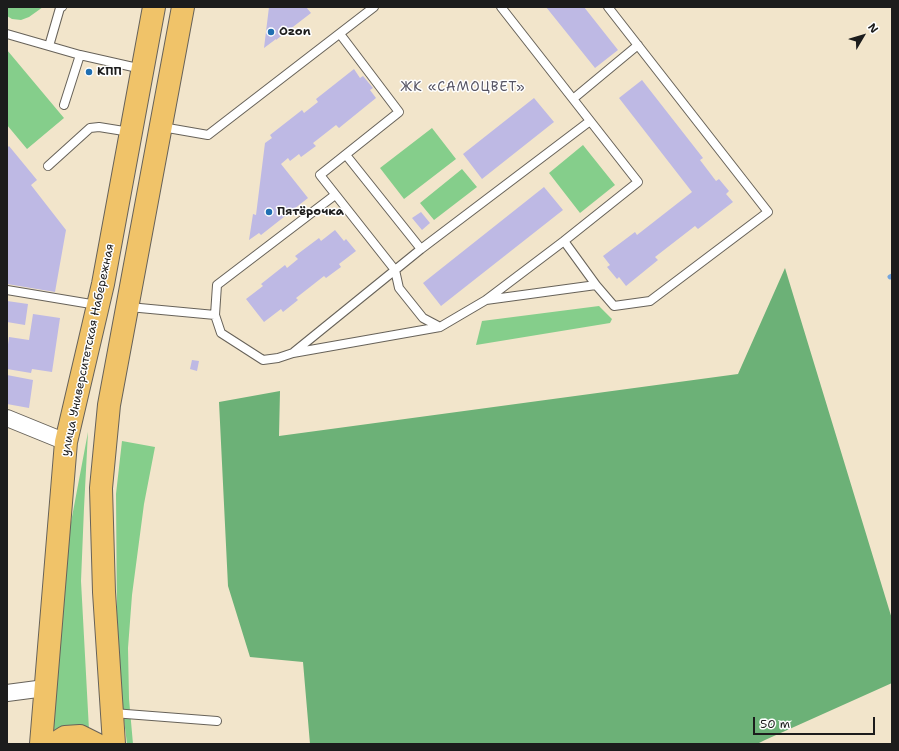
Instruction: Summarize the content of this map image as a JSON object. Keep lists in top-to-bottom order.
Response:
{
  "streets": {
    "main road": ["улица Университетская Набережная"]
  },
  "districts": ["ЖК «САМОЦВЕТ»"],
  "places": ["Ozon", "КПП", "Пятёрочка"],
  "scale_bar": "50 m",
  "north": "top right"
}
